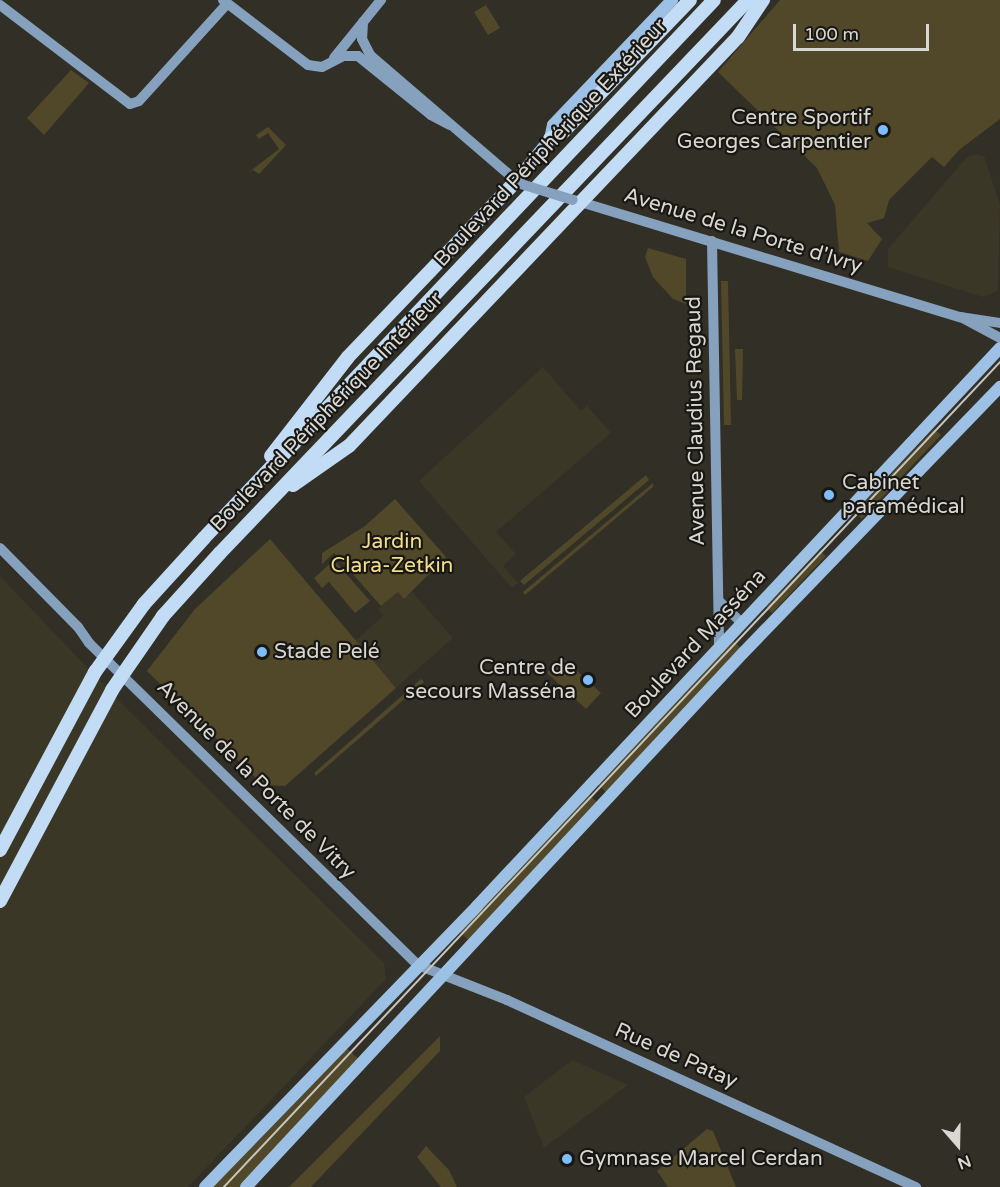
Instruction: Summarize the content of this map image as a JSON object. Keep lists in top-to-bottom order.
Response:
{
  "streets": {
    "highway": ["Boulevard Périphérique Extérieur", "Boulevard Périphérique Intérieur"],
    "main road": [
      "Avenue de la Porte d'Ivry",
      "Avenue Claudius Regaud",
      "Boulevard Masséna",
      "Avenue de la Porte de Vitry",
      "Rue de Patay"
    ]
  },
  "crossings": [
    ["Avenue de la Porte d'Ivry", "Avenue Claudius Regaud"],
    ["Avenue Claudius Regaud", "Boulevard Masséna"],
    ["Boulevard Masséna", "Avenue de la Porte de Vitry"],
    ["Boulevard Masséna", "Rue de Patay"],
    ["Avenue de la Porte de Vitry", "Rue de Patay"]
  ],
  "parks": ["Jardin Clara-Zetkin"],
  "places": [
    "Centre Sportif Georges Carpentier",
    "Cabinet paramédical",
    "Stade Pelé",
    "Centre de secours Masséna",
    "Gymnase Marcel Cerdan"
  ],
  "scale_bar": "100 m",
  "north": "bottom"
}
